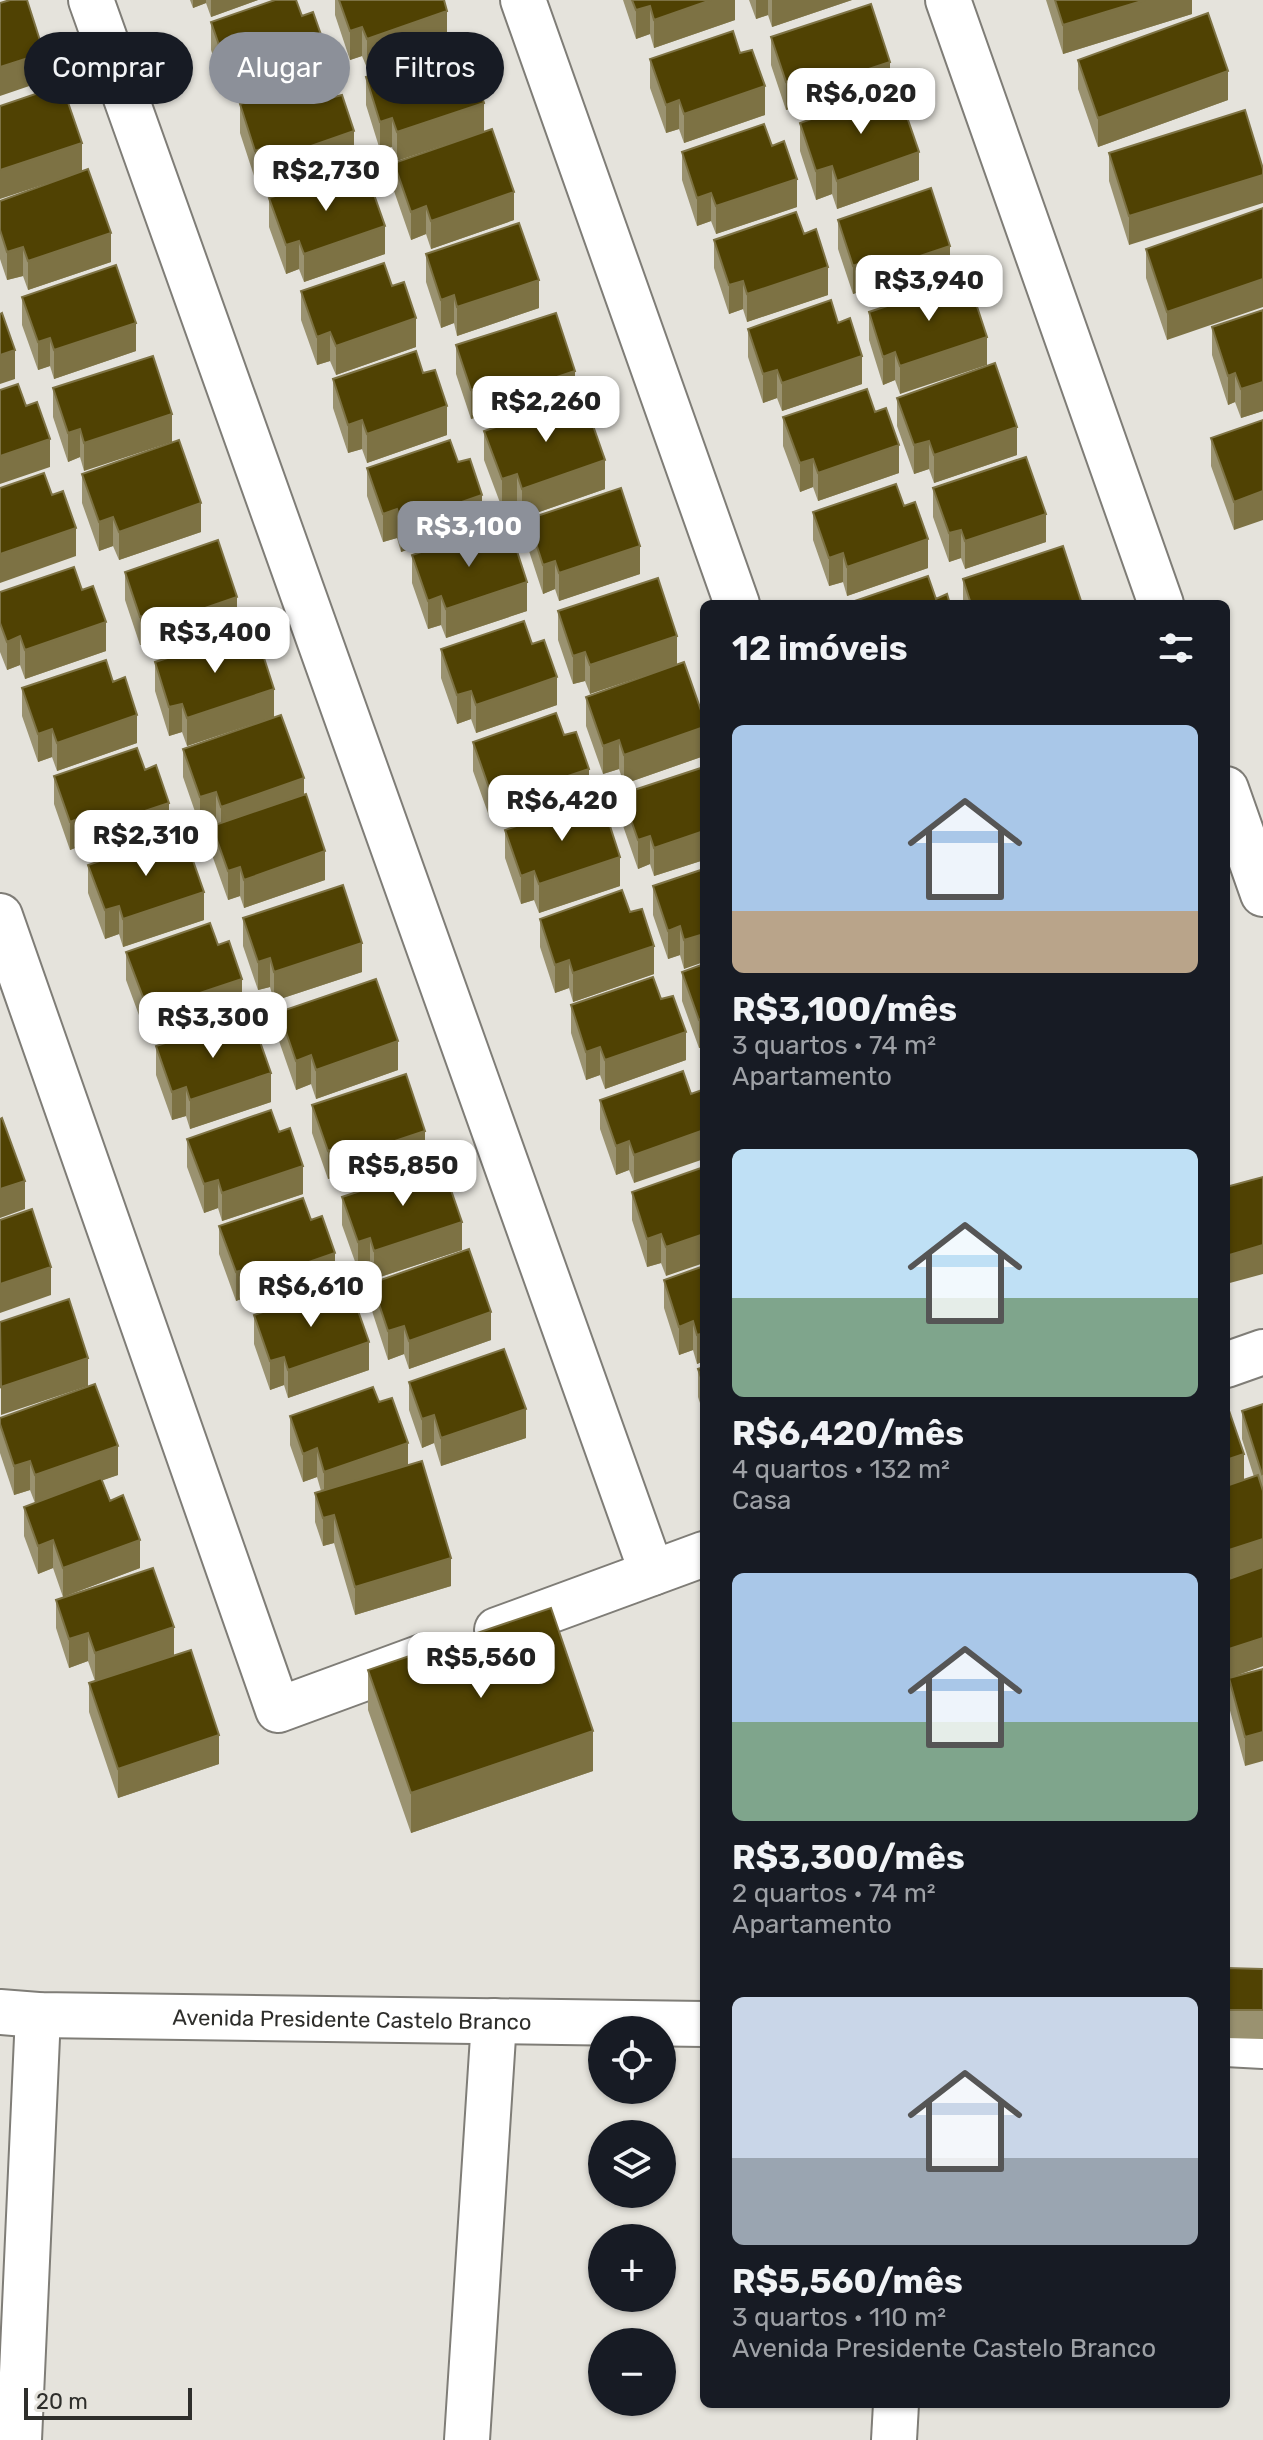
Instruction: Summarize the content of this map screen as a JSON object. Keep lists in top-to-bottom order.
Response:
{
  "streets": {
    "street": ["Avenida Presidente Castelo Branco"]
  },
  "scale_bar": "20 m",
  "page": {
    "chip": ["Comprar", "Alugar", "Filtros"],
    "price": [
      "R$6,020",
      "R$2,730",
      "R$3,940",
      "R$2,260",
      "R$3,100",
      "R$3,400",
      "R$6,420",
      "R$2,310",
      "R$3,300",
      "R$5,850",
      "R$6,610",
      "R$5,560"
    ],
    "heading": "12 imóveis",
    "list": [
      {
        "name": "R$3,100/mês",
        "note": "3 quartos · 74 m² · Apartamento"
      },
      {
        "name": "R$6,420/mês",
        "note": "4 quartos · 132 m² · Casa"
      },
      {
        "name": "R$3,300/mês",
        "note": "2 quartos · 74 m² · Apartamento"
      },
      {
        "name": "R$5,560/mês",
        "note": "3 quartos · 110 m² · Avenida Presidente Castelo Branco"
      }
    ],
    "map_buttons": ["+", "−"],
    "scale": "20 m"
  }
}
